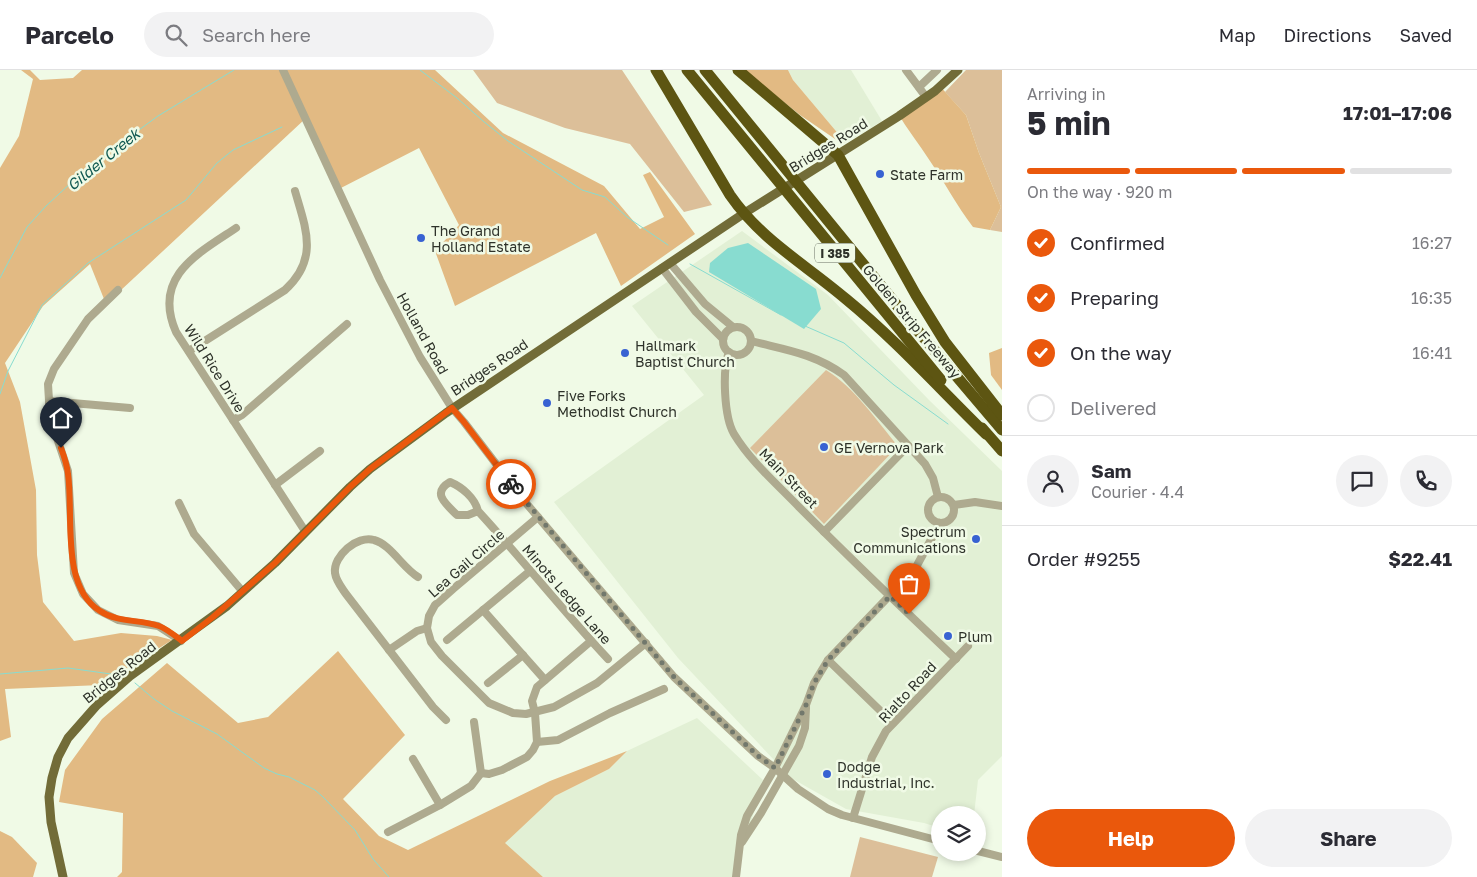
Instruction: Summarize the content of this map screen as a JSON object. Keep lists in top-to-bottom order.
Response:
{
  "streets": {
    "highway": ["I 385", "Golden Strip Freeway"],
    "main road": ["Bridges Road"],
    "street": [
      "Holland Road",
      "Wild Rice Drive",
      "Main Street",
      "Lea Gail Circle",
      "Minots Ledge Lane",
      "Rialto Road"
    ]
  },
  "crossings": [
    ["Bridges Road", "Holland Road"],
    ["Bridges Road", "Wild Rice Drive"],
    ["Holland Road", "Lea Gail Circle"],
    ["Holland Road", "Rialto Road"],
    ["Main Street", "Rialto Road"],
    ["Lea Gail Circle", "Minots Ledge Lane"]
  ],
  "water": ["Gilder Creek"],
  "places": [
    "State Farm",
    "The Grand Holland Estate",
    "Hallmark Baptist Church",
    "Five Forks Methodist Church",
    "GE Vernova Park",
    "Spectrum Communications",
    "Plum",
    "Dodge Industrial, Inc."
  ],
  "page": {
    "header": "Parcelo",
    "search": "Search here",
    "nav": ["Map", "Directions", "Saved"],
    "heading": ["5 min", "Arriving in", "17:01–17:06"],
    "panel": [
      "Sam",
      "Courier · 4.4",
      "Order #9255",
      "$22.41"
    ],
    "bar": "On the way · 920 m",
    "list": [
      ["Confirmed", "16:27"],
      ["Preparing", "16:35"],
      ["On the way", "16:41"],
      "Delivered"
    ],
    "buttons": ["Help", "Share"]
  }
}
